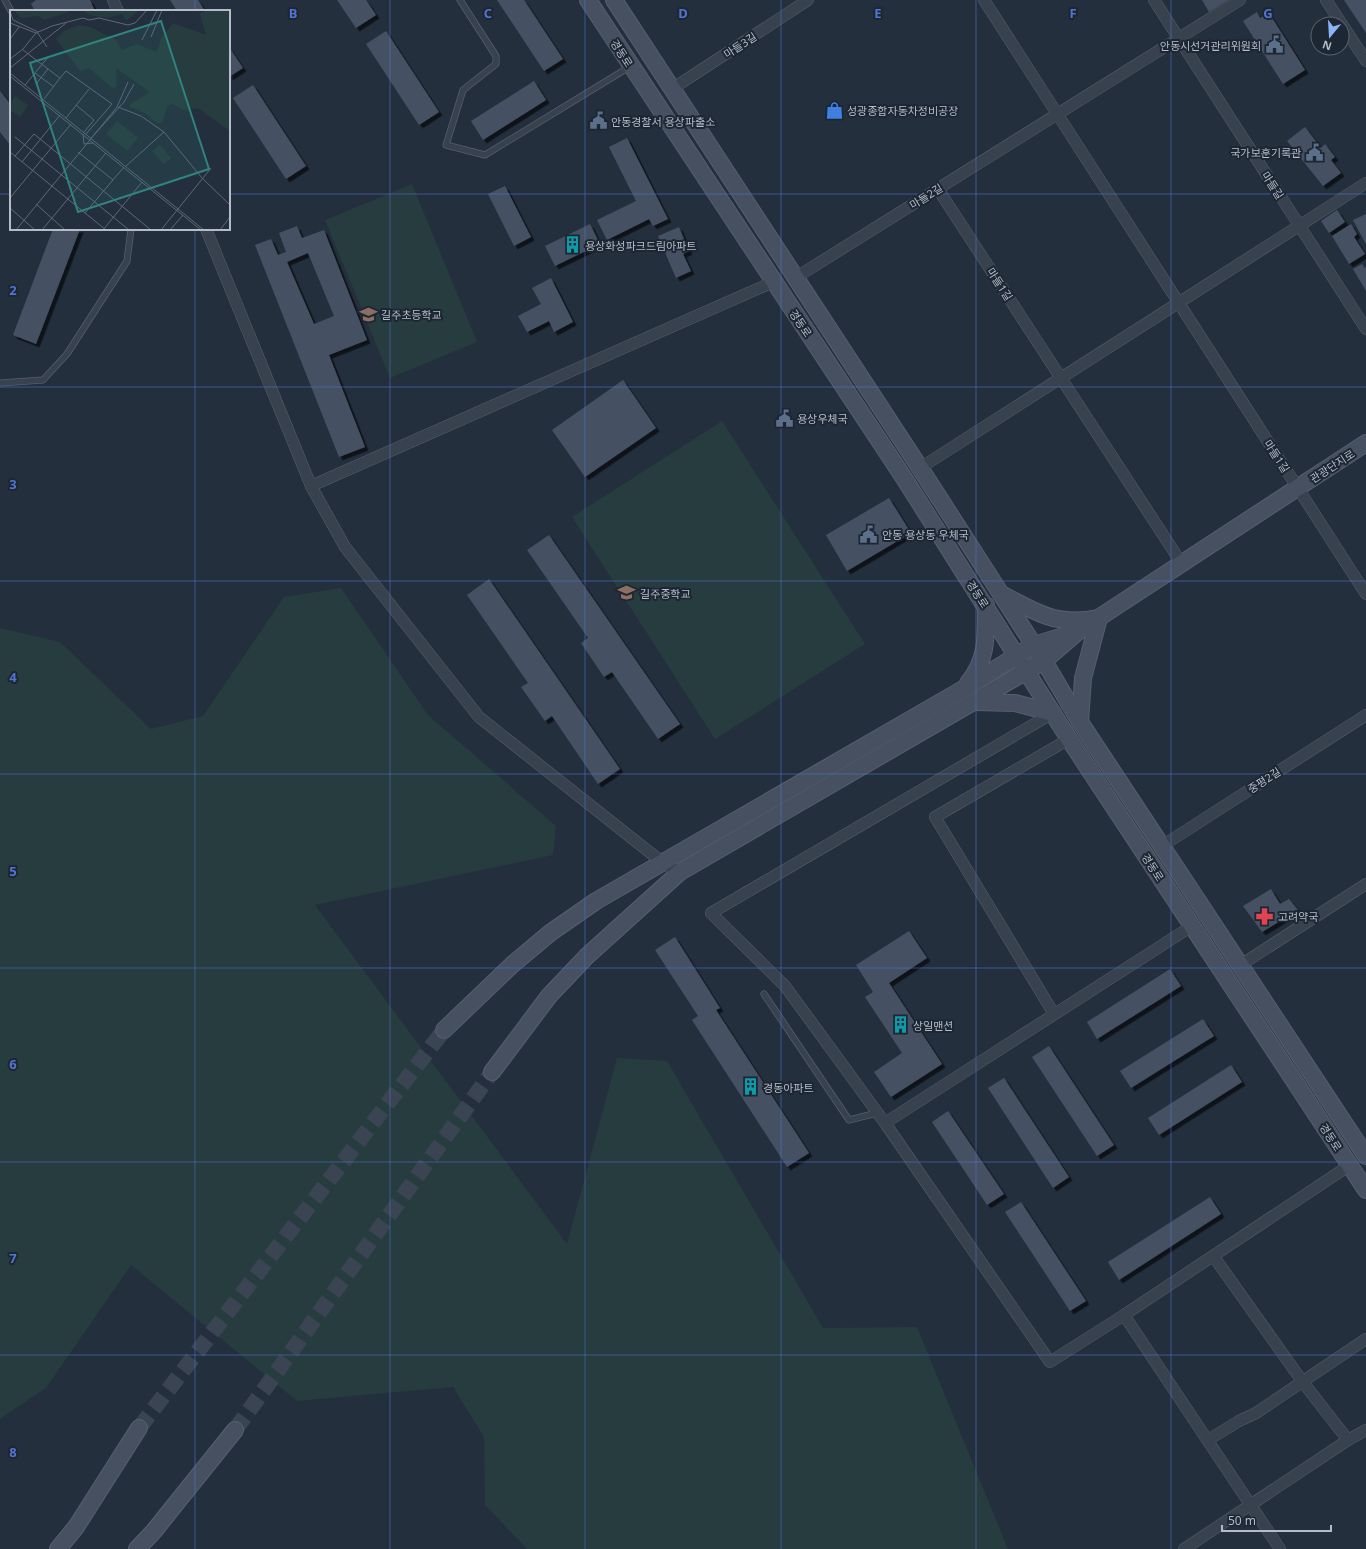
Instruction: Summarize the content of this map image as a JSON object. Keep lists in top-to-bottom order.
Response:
{
  "streets": {
    "street": [
      "마들3길",
      "경동로",
      "마들길",
      "마들2길",
      "마들1길",
      "관광단지로",
      "중평2길"
    ]
  },
  "crossings": [
    ["마들3길", "경동로"],
    ["경동로", "마들2길"],
    ["경동로", "중평2길"],
    ["마들길", "마들2길"],
    ["마들2길", "마들1길"],
    ["마들1길", "관광단지로"]
  ],
  "places": {
    "public building": [
      "안동시선거관리위원회",
      "안동경찰서 용상파출소",
      "국가보훈기록관",
      "용상우체국",
      "안동 용상동 우체국"
    ],
    "shop": ["성광종합자동차정비공장"],
    "building": ["용상화성파크드림아파트", "상일맨션", "경동아파트"],
    "school or university": ["길주초등학교", "길주중학교"],
    "pharmacy": ["고려약국"]
  },
  "scale_bar": "50 m",
  "north": "bottom",
  "grid": {
    "columns": [
      "B",
      "C",
      "D",
      "E",
      "F",
      "G"
    ],
    "rows": [
      "2",
      "3",
      "4",
      "5",
      "6",
      "7",
      "8"
    ]
  }
}
